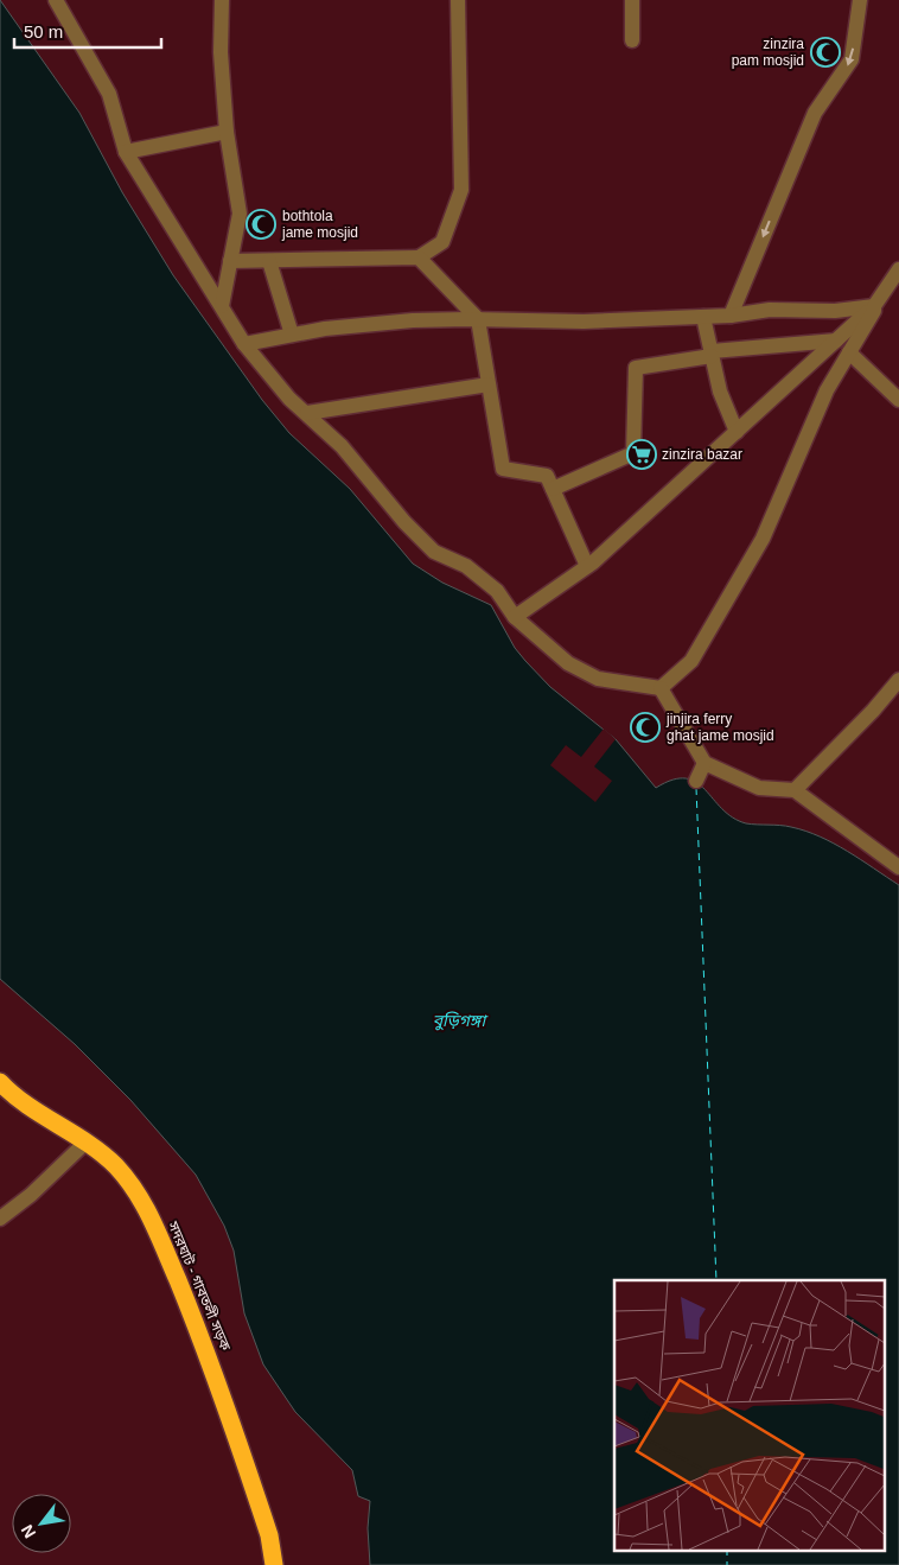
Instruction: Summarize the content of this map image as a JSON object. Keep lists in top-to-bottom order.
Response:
{
  "streets": {
    "highway": ["সদরঘাট - গাবতলী সড়ক"]
  },
  "water": ["বুড়িগঙ্গা"],
  "places": {
    "mosque": ["zinzira pam mosjid", "bothtola jame mosjid", "jinjira ferry ghat jame mosjid"],
    "supermarket": ["zinzira bazar"]
  },
  "scale_bar": "50 m",
  "north": "bottom left"
}
